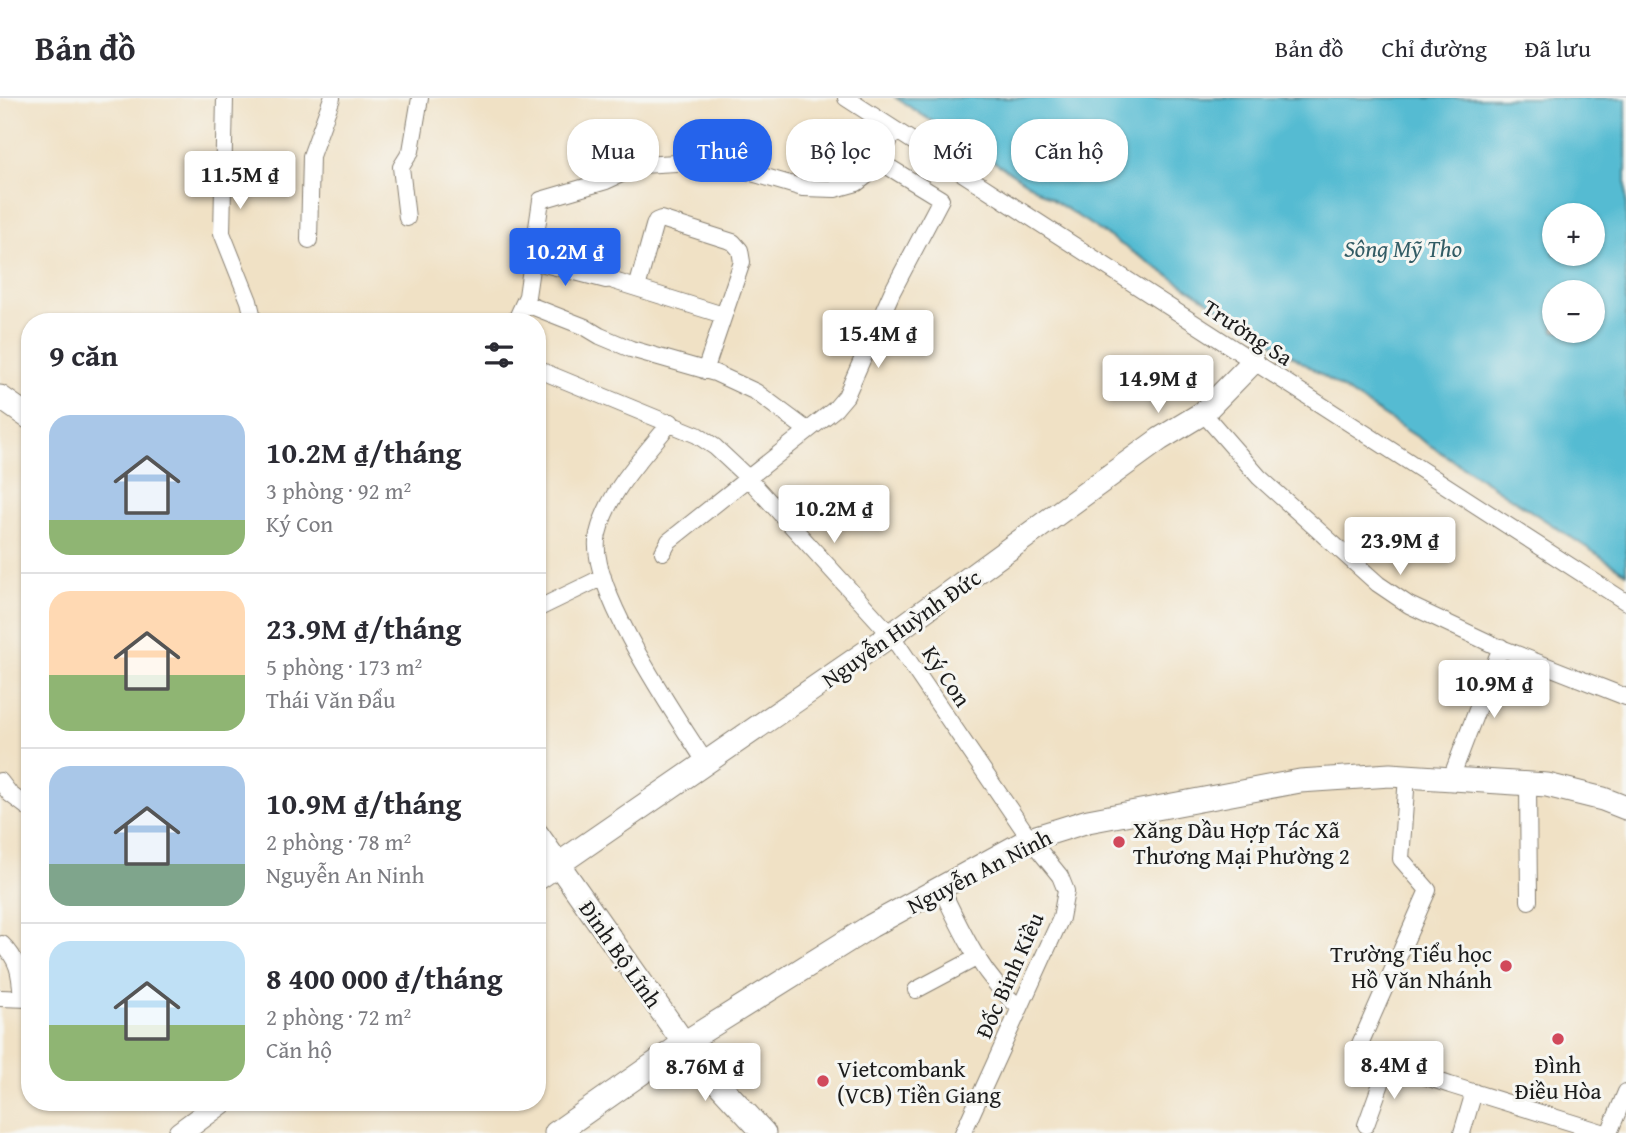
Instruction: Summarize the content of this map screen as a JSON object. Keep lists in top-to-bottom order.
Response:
{
  "streets": {
    "street": [
      "Trường Sa",
      "Nguyễn Huỳnh Đức",
      "Ký Con",
      "Nguyễn An Ninh",
      "Đinh Bộ Lĩnh",
      "Đốc Binh Kiều"
    ]
  },
  "crossings": [
    ["Trường Sa", "Nguyễn Huỳnh Đức"],
    ["Nguyễn Huỳnh Đức", "Ký Con"],
    ["Nguyễn Huỳnh Đức", "Đinh Bộ Lĩnh"],
    ["Ký Con", "Nguyễn An Ninh"],
    ["Ký Con", "Đốc Binh Kiều"],
    ["Nguyễn An Ninh", "Đinh Bộ Lĩnh"],
    ["Nguyễn An Ninh", "Đốc Binh Kiều"]
  ],
  "water": ["Sông Mỹ Tho"],
  "places": [
    "Xăng Dầu Hợp Tác Xã Thương Mại Phường 2",
    "Trường Tiểu học Hồ Văn Nhánh",
    "Đình Điều Hòa",
    "Vietcombank (VCB) Tiền Giang"
  ],
  "page": {
    "header": "Bản đồ",
    "nav": ["Bản đồ", "Chỉ đường", "Đã lưu"],
    "chip": [
      "Mua",
      "Thuê",
      "Bộ lọc",
      "Mới",
      "Căn hộ"
    ],
    "price": [
      "11.5M ₫",
      "10.2M ₫",
      "15.4M ₫",
      "14.9M ₫",
      "10.2M ₫",
      "23.9M ₫",
      "10.9M ₫",
      "8.4M ₫",
      "8.76M ₫"
    ],
    "map_buttons": ["+", "−"],
    "heading": "9 căn",
    "list": [
      {
        "name": "10.2M ₫/tháng",
        "note": "3 phòng · 92 m² · Ký Con"
      },
      {
        "name": "23.9M ₫/tháng",
        "note": "5 phòng · 173 m² · Thái Văn Đẩu"
      },
      {
        "name": "10.9M ₫/tháng",
        "note": "2 phòng · 78 m² · Nguyễn An Ninh"
      },
      {
        "name": "8 400 000 ₫/tháng",
        "note": "2 phòng · 72 m² · Căn hộ"
      }
    ]
  }
}
